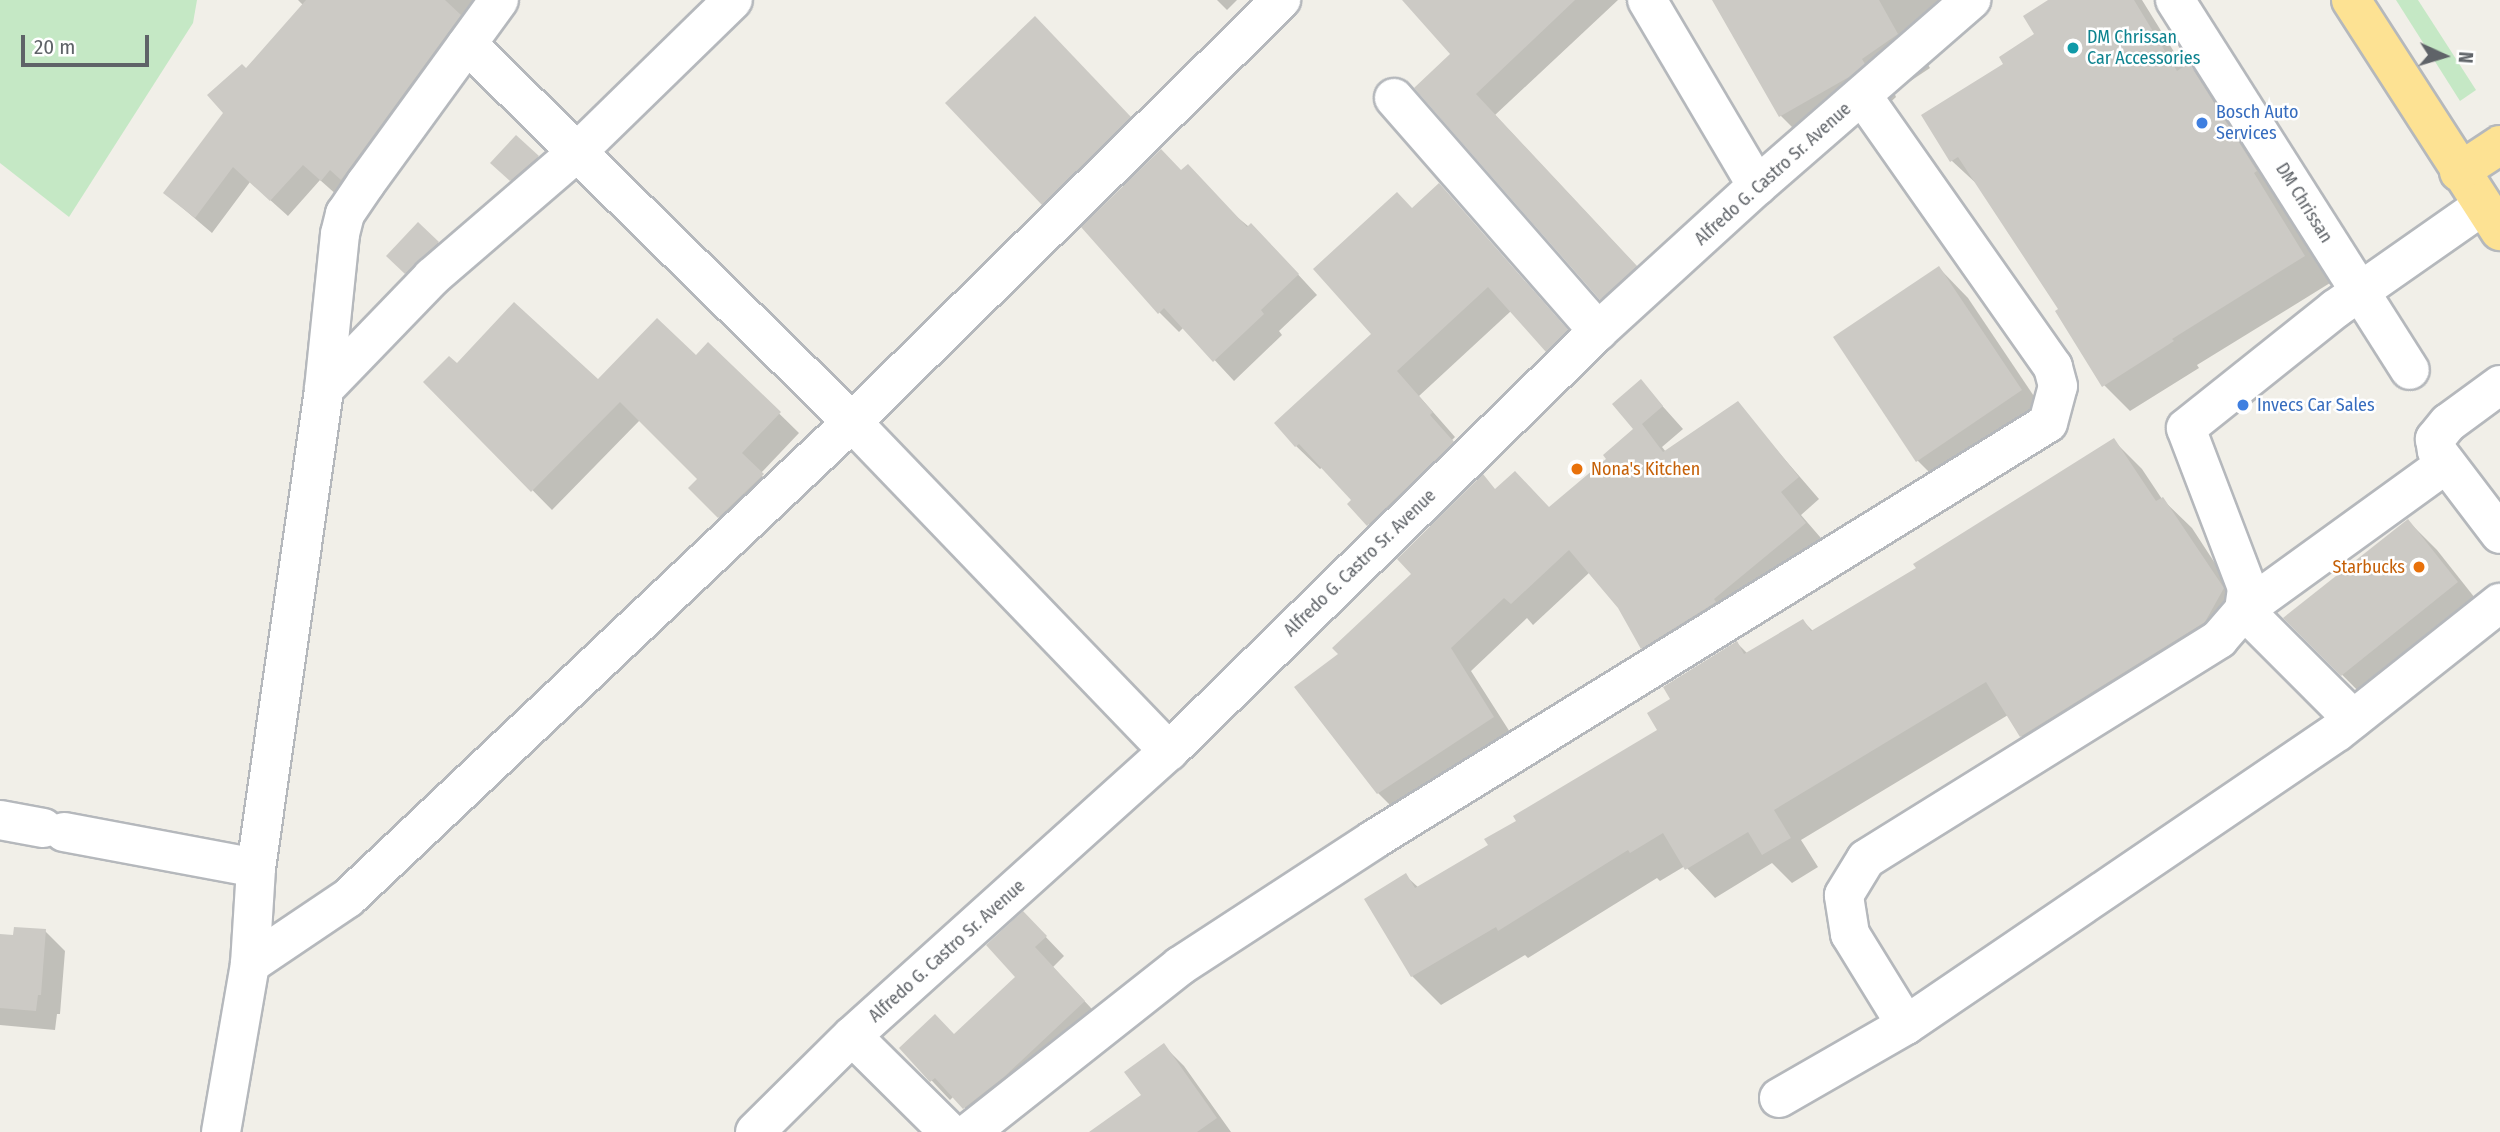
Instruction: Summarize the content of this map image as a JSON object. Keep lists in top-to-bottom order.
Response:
{
  "streets": {
    "street": ["Alfredo G. Castro Sr. Avenue", "DM Chrissan"]
  },
  "places": [
    "DM Chrissan Car Accessories",
    "Bosch Auto Services",
    "Invecs Car Sales",
    "Nona's Kitchen",
    "Starbucks"
  ],
  "scale_bar": "20 m",
  "north": "right"
}
